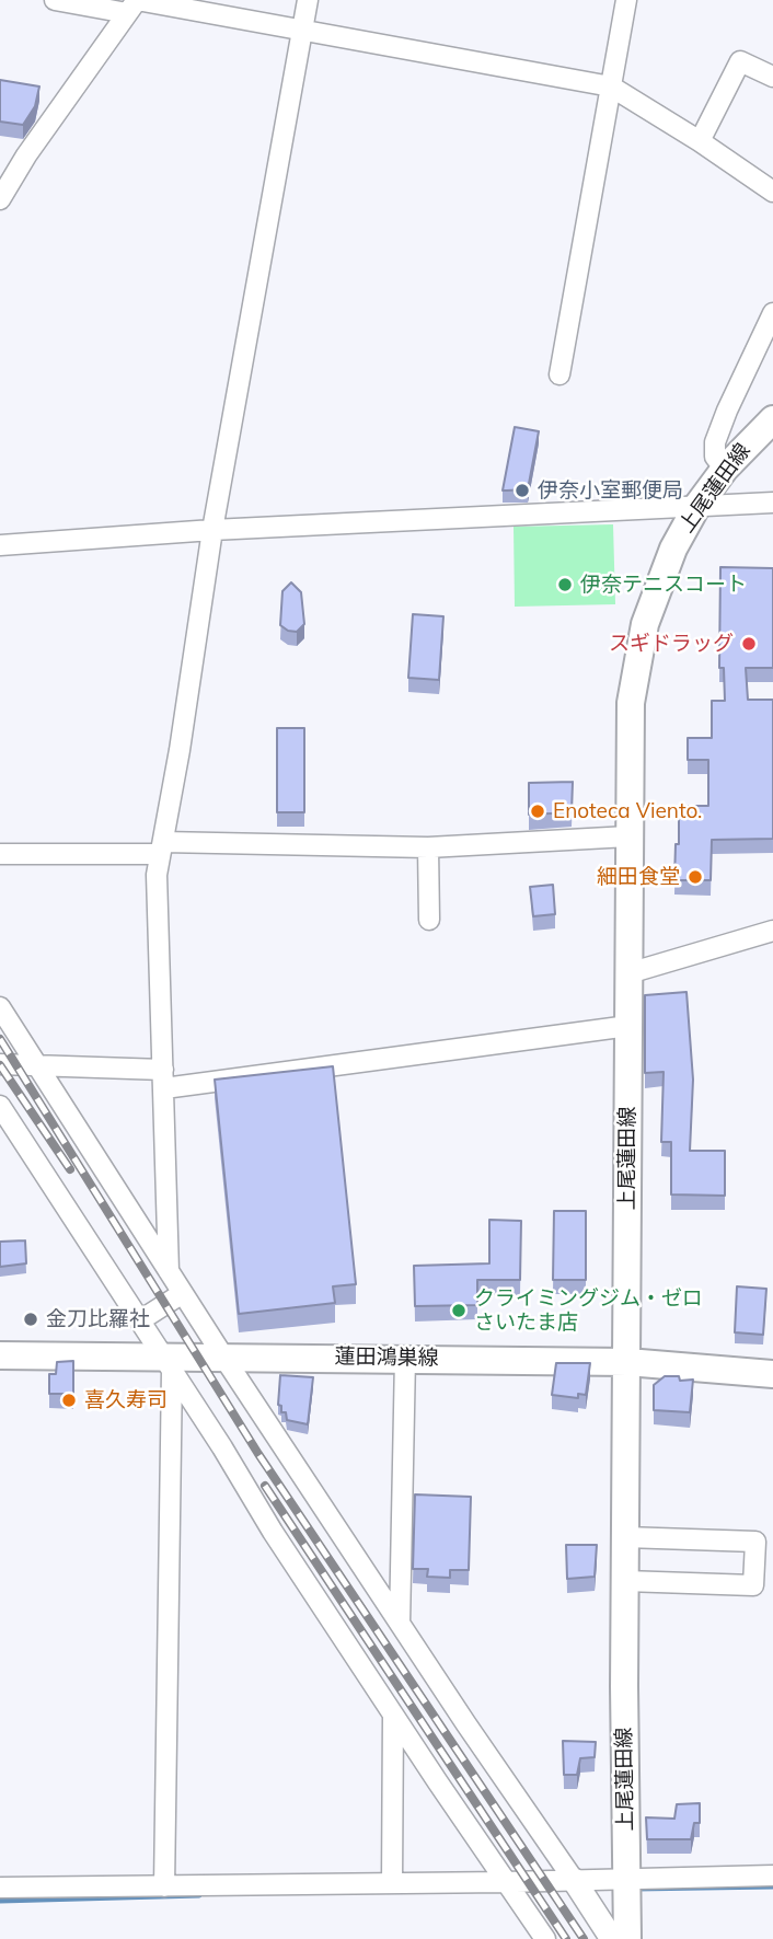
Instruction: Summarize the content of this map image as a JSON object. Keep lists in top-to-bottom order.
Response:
{
  "streets": {
    "main road": ["上尾蓮田線", "蓮田鴻巣線"]
  },
  "crossings": [
    ["上尾蓮田線", "蓮田鴻巣線"]
  ],
  "places": [
    "伊奈小室郵便局",
    "伊奈テニスコート",
    "スギドラッグ",
    "Enoteca Viento.",
    "細田食堂",
    "クライミングジム・ゼロ さいたま店",
    "金刀比羅社",
    "喜久寿司"
  ]
}
